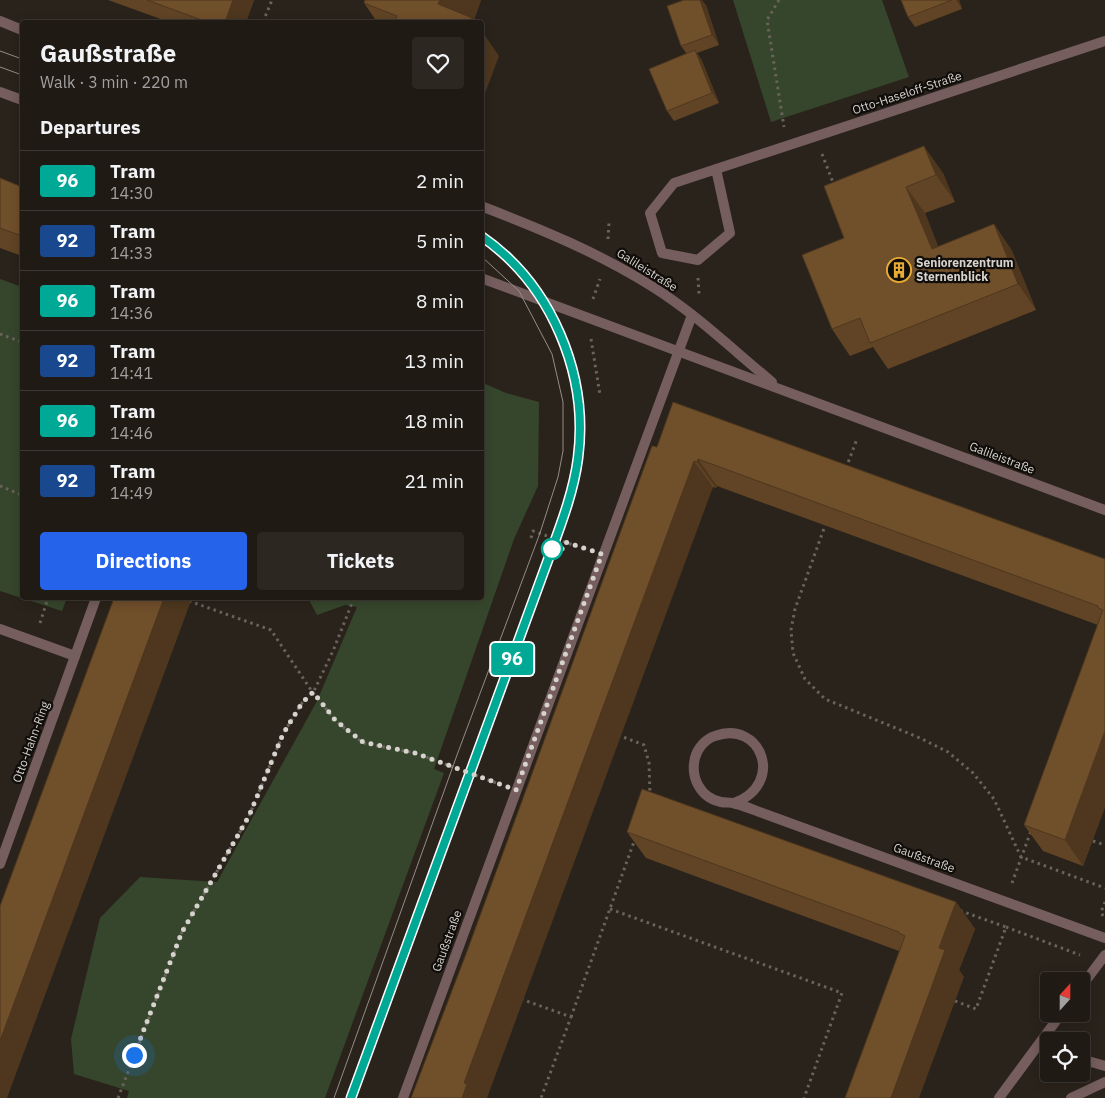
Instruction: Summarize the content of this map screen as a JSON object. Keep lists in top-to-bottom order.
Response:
{
  "streets": {
    "street": [
      "Otto-Haseloff-Straße",
      "Galileistraße",
      "Otto-Hahn-Ring",
      "Gaußstraße"
    ]
  },
  "crossings": [
    ["Galileistraße", "Gaußstraße"]
  ],
  "places": {
    "building": ["Seniorenzentrum Sternenblick"]
  },
  "lines": ["tram line 96"],
  "north": "top",
  "page": {
    "on_map": "96",
    "heading": [
      ["Gaußstraße", "Walk · 3 min · 220 m"],
      "Departures"
    ],
    "list": [
      {
        "mark": "96",
        "name": "Tram",
        "note": "14:30",
        "value": "2 min"
      },
      {
        "mark": "92",
        "name": "Tram",
        "note": "14:33",
        "value": "5 min"
      },
      {
        "mark": "96",
        "name": "Tram",
        "note": "14:36",
        "value": "8 min"
      },
      {
        "mark": "92",
        "name": "Tram",
        "note": "14:41",
        "value": "13 min"
      },
      {
        "mark": "96",
        "name": "Tram",
        "note": "14:46",
        "value": "18 min"
      },
      {
        "mark": "92",
        "name": "Tram",
        "note": "14:49",
        "value": "21 min"
      }
    ],
    "buttons": ["Directions", "Tickets"]
  }
}
